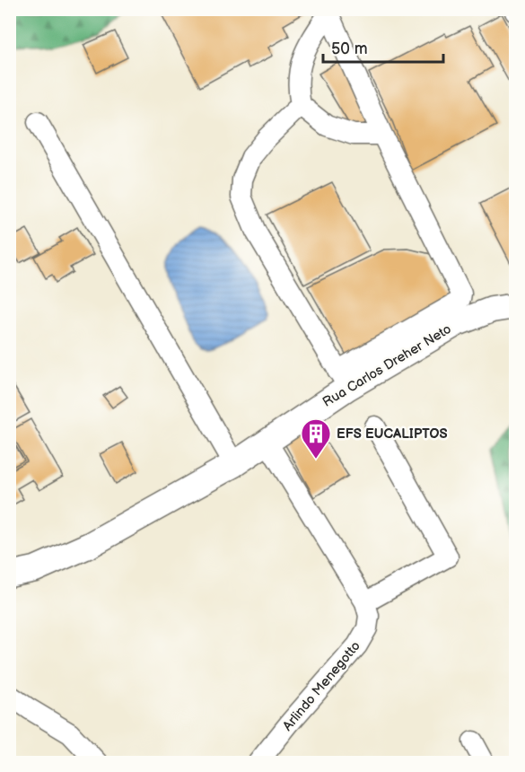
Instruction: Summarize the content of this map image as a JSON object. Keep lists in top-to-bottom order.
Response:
{
  "streets": {
    "main road": ["Rua Carlos Dreher Neto"],
    "street": ["Arlindo Menegotto"]
  },
  "places": {
    "building": ["EFS EUCALIPTOS"]
  },
  "scale_bar": "50 m"
}
